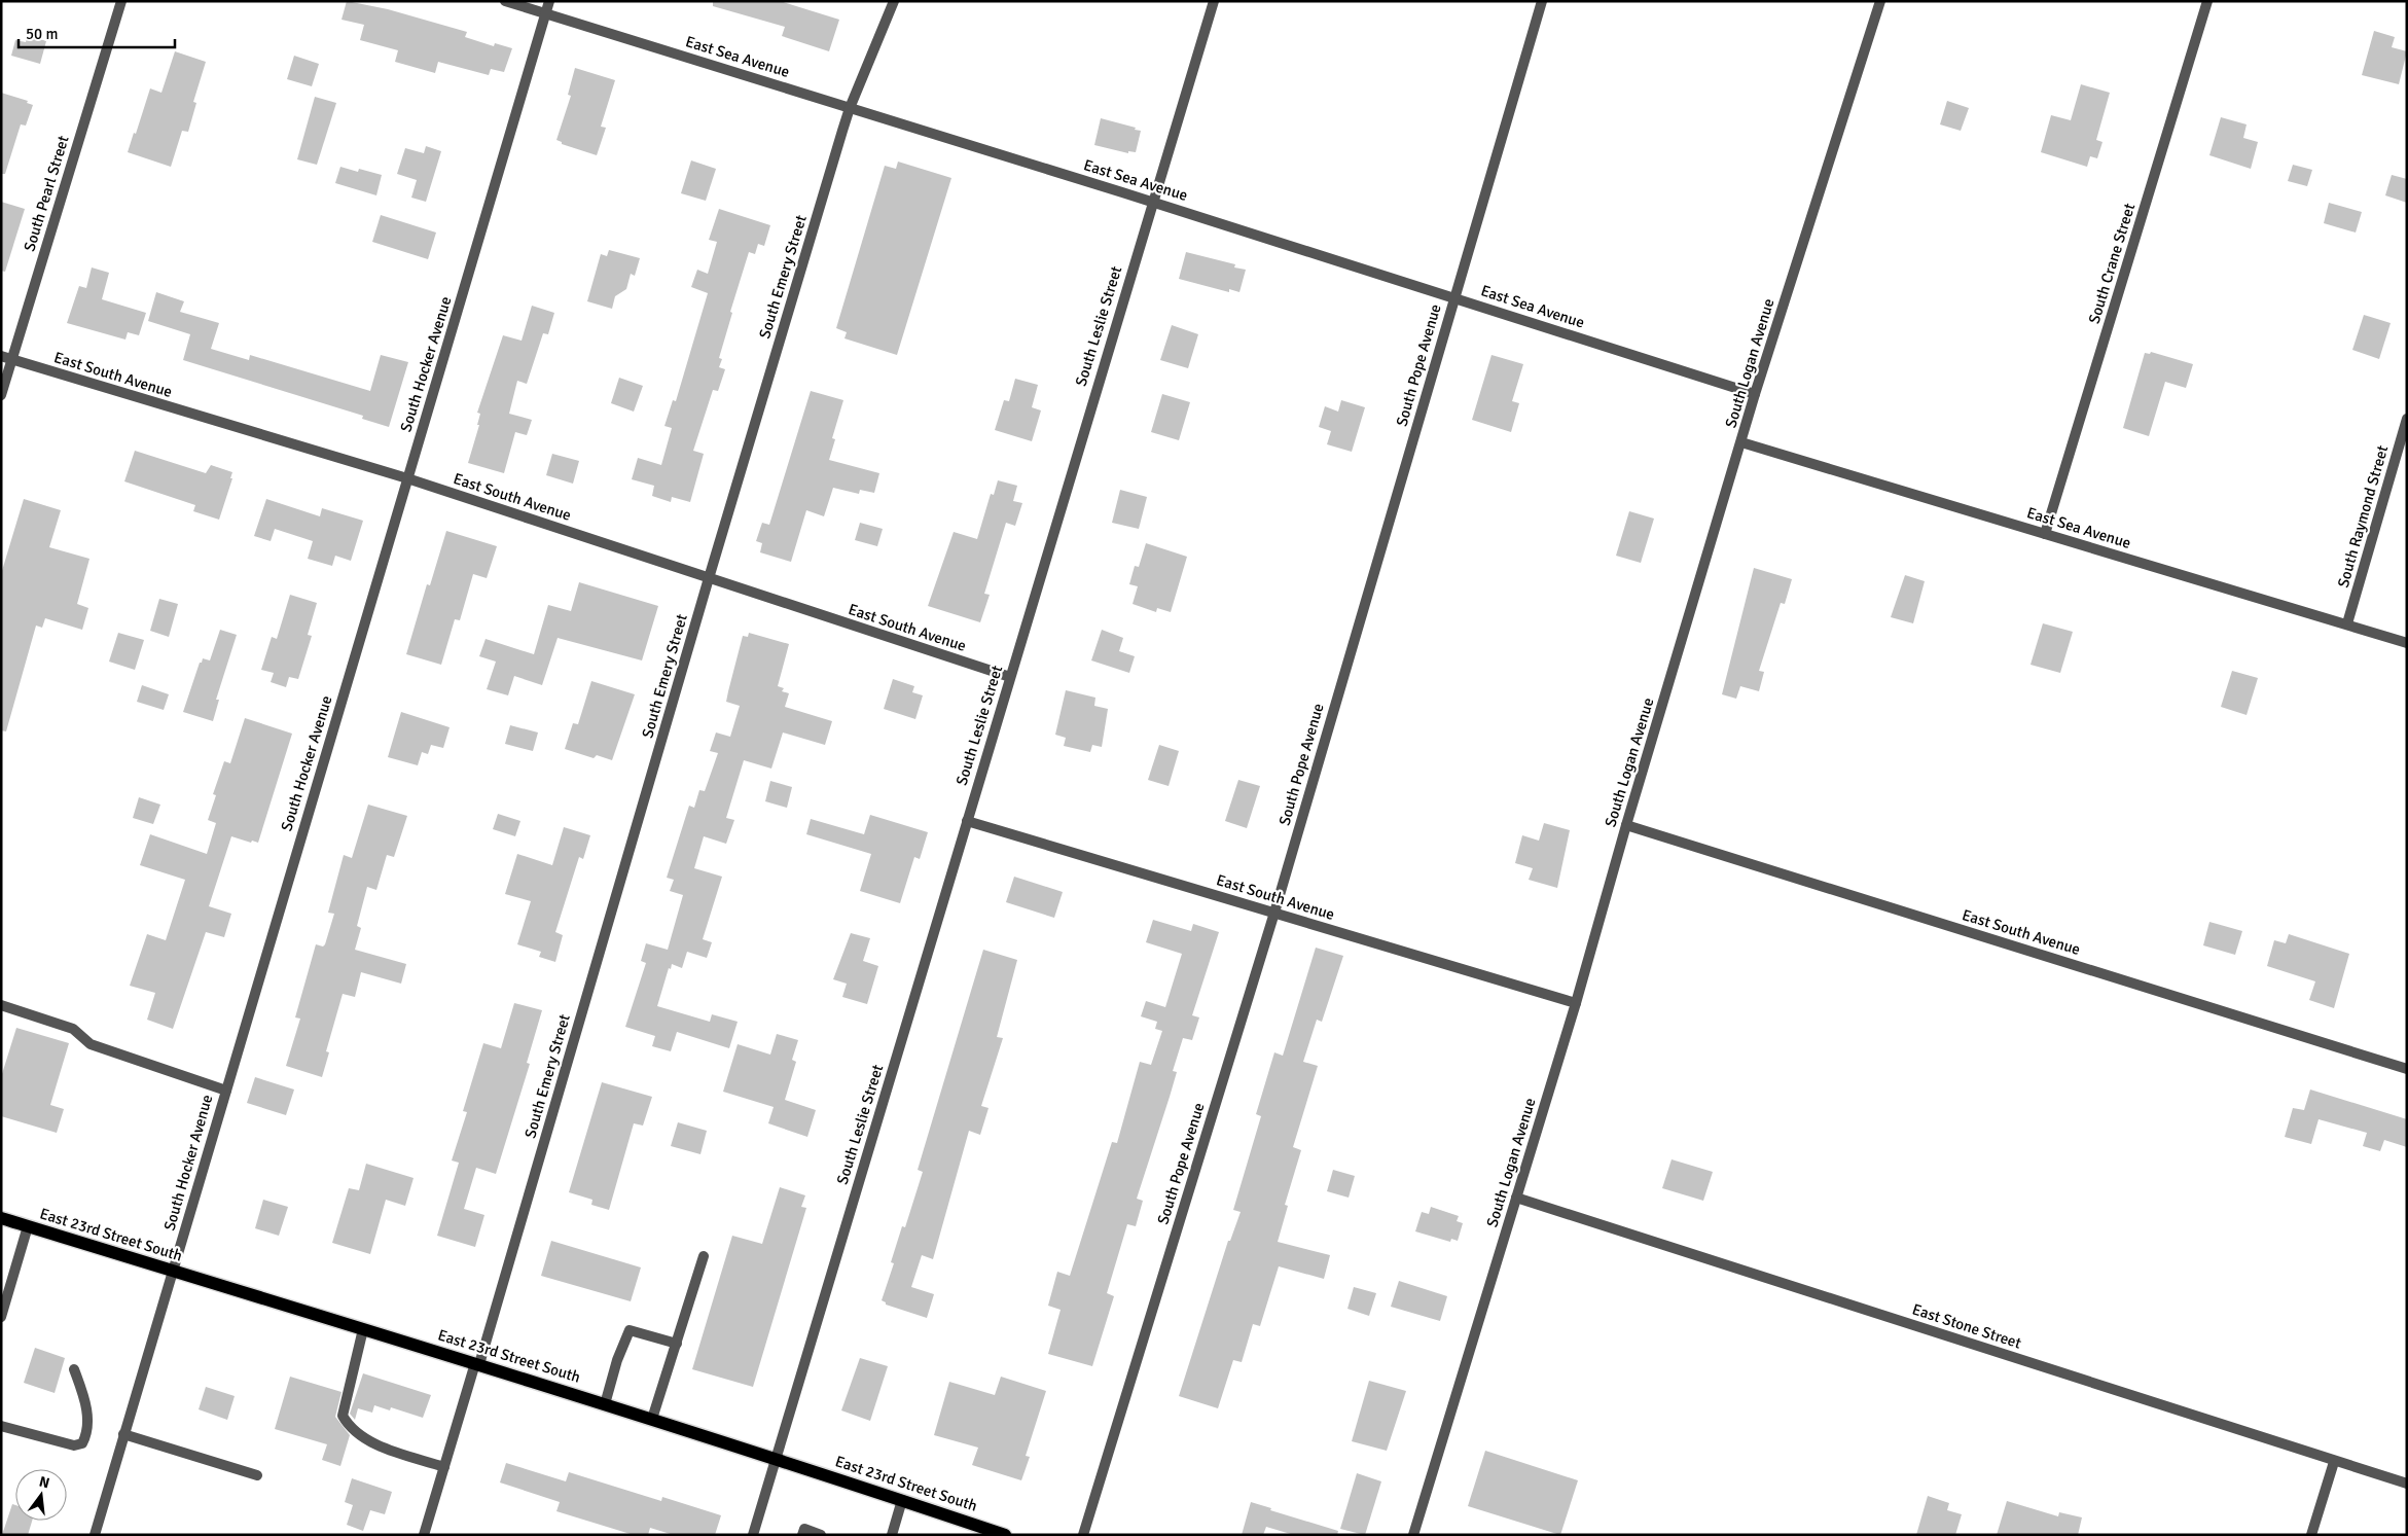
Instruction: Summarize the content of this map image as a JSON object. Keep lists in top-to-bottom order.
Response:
{
  "streets": {
    "main road": ["East 23rd Street South"],
    "street": [
      "East Sea Avenue",
      "South Pearl Street",
      "South Crane Street",
      "South Emery Street",
      "South Leslie Street",
      "South Logan Avenue",
      "South Hocker Avenue",
      "South Pope Avenue",
      "East South Avenue",
      "South Raymond Street",
      "East Stone Street"
    ]
  },
  "crossings": [
    ["East Sea Avenue", "South Crane Street"],
    ["East Sea Avenue", "South Emery Street"],
    ["East Sea Avenue", "South Leslie Street"],
    ["East Sea Avenue", "South Logan Avenue"],
    ["East Sea Avenue", "South Hocker Avenue"],
    ["East Sea Avenue", "South Pope Avenue"],
    ["East Sea Avenue", "South Raymond Street"],
    ["South Pearl Street", "East South Avenue"],
    ["South Emery Street", "East South Avenue"],
    ["South Emery Street", "East 23rd Street South"],
    ["South Leslie Street", "East South Avenue"],
    ["South Leslie Street", "East 23rd Street South"],
    ["South Logan Avenue", "East South Avenue"],
    ["South Logan Avenue", "East Stone Street"],
    ["South Hocker Avenue", "East South Avenue"],
    ["South Hocker Avenue", "East 23rd Street South"],
    ["South Pope Avenue", "East South Avenue"]
  ],
  "scale_bar": "50 m",
  "north": "top"
}
